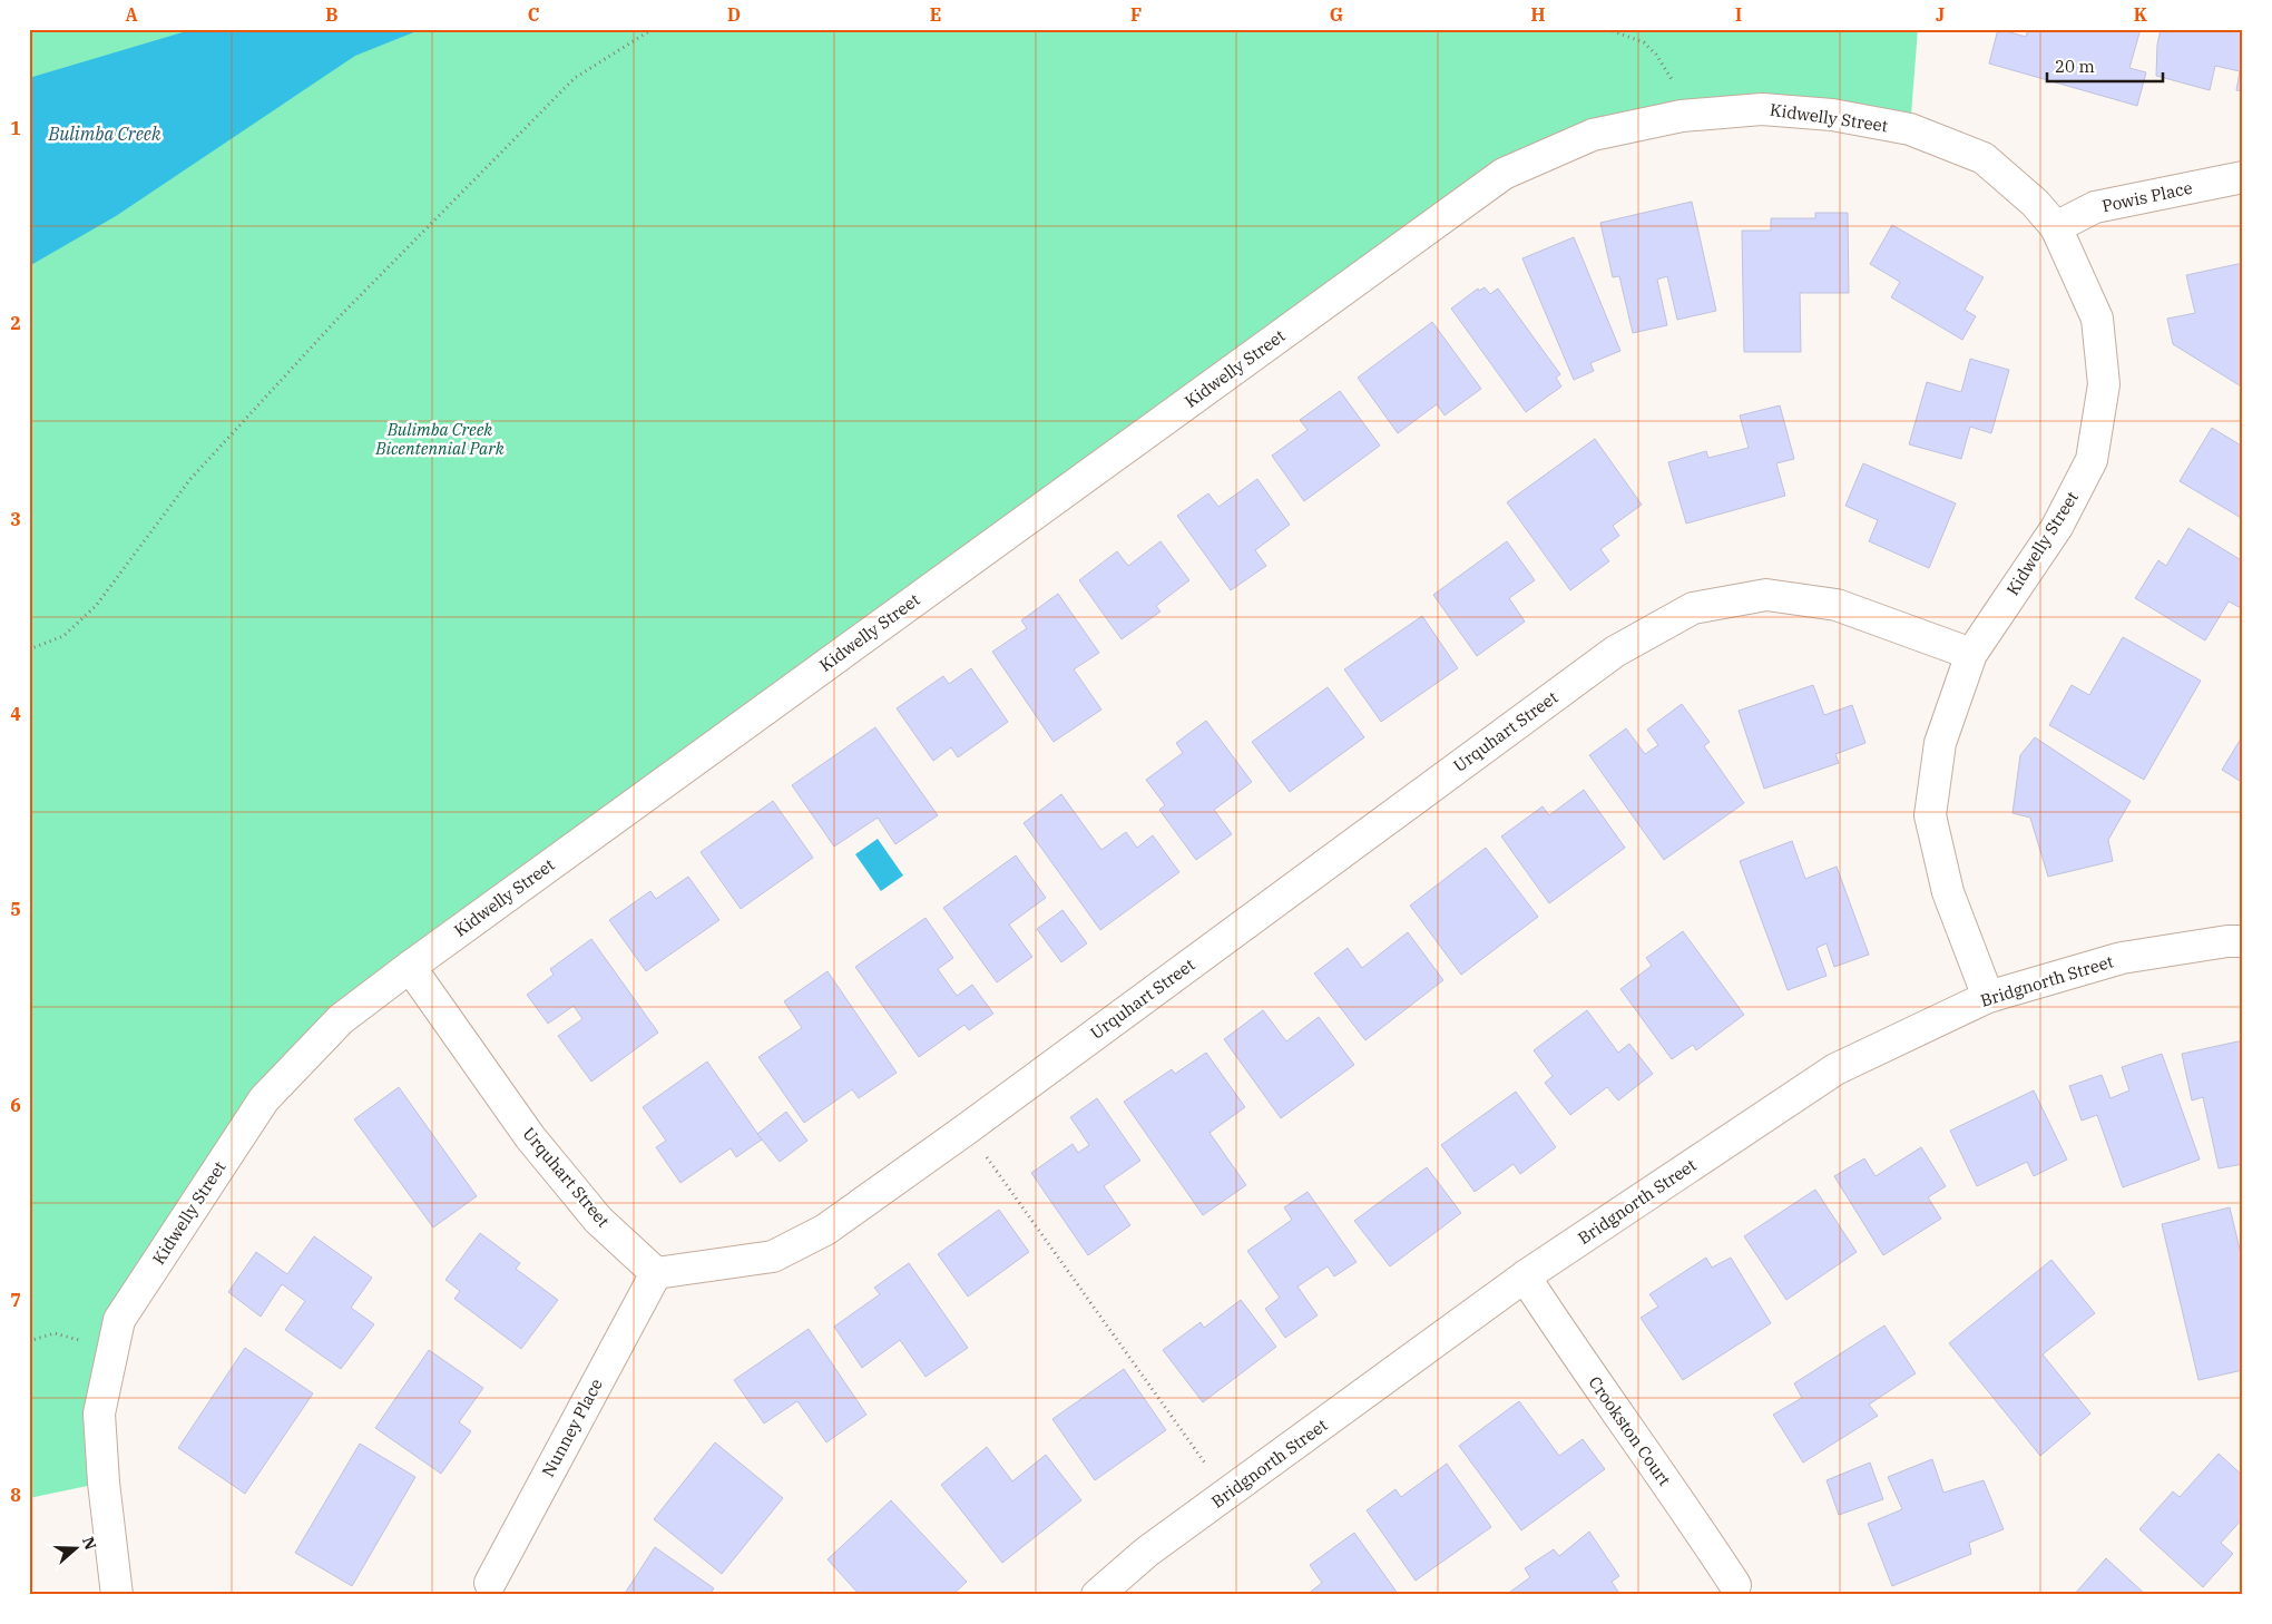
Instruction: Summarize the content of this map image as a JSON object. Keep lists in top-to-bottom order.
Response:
{
  "streets": {
    "street": [
      "Kidwelly Street",
      "Powis Place",
      "Urquhart Street",
      "Bridgnorth Street",
      "Nunney Place",
      "Crookston Court"
    ]
  },
  "crossings": [
    ["Kidwelly Street", "Powis Place"],
    ["Kidwelly Street", "Urquhart Street"],
    ["Kidwelly Street", "Bridgnorth Street"],
    ["Urquhart Street", "Nunney Place"],
    ["Bridgnorth Street", "Crookston Court"]
  ],
  "water": ["Bulimba Creek"],
  "parks": ["Bulimba Creek Bicentennial Park"],
  "scale_bar": "20 m",
  "north": "right",
  "grid": {
    "columns": [
      "A",
      "B",
      "C",
      "D",
      "E",
      "F",
      "G",
      "H",
      "I",
      "J",
      "K"
    ],
    "rows": [
      "1",
      "2",
      "3",
      "4",
      "5",
      "6",
      "7",
      "8"
    ]
  }
}
